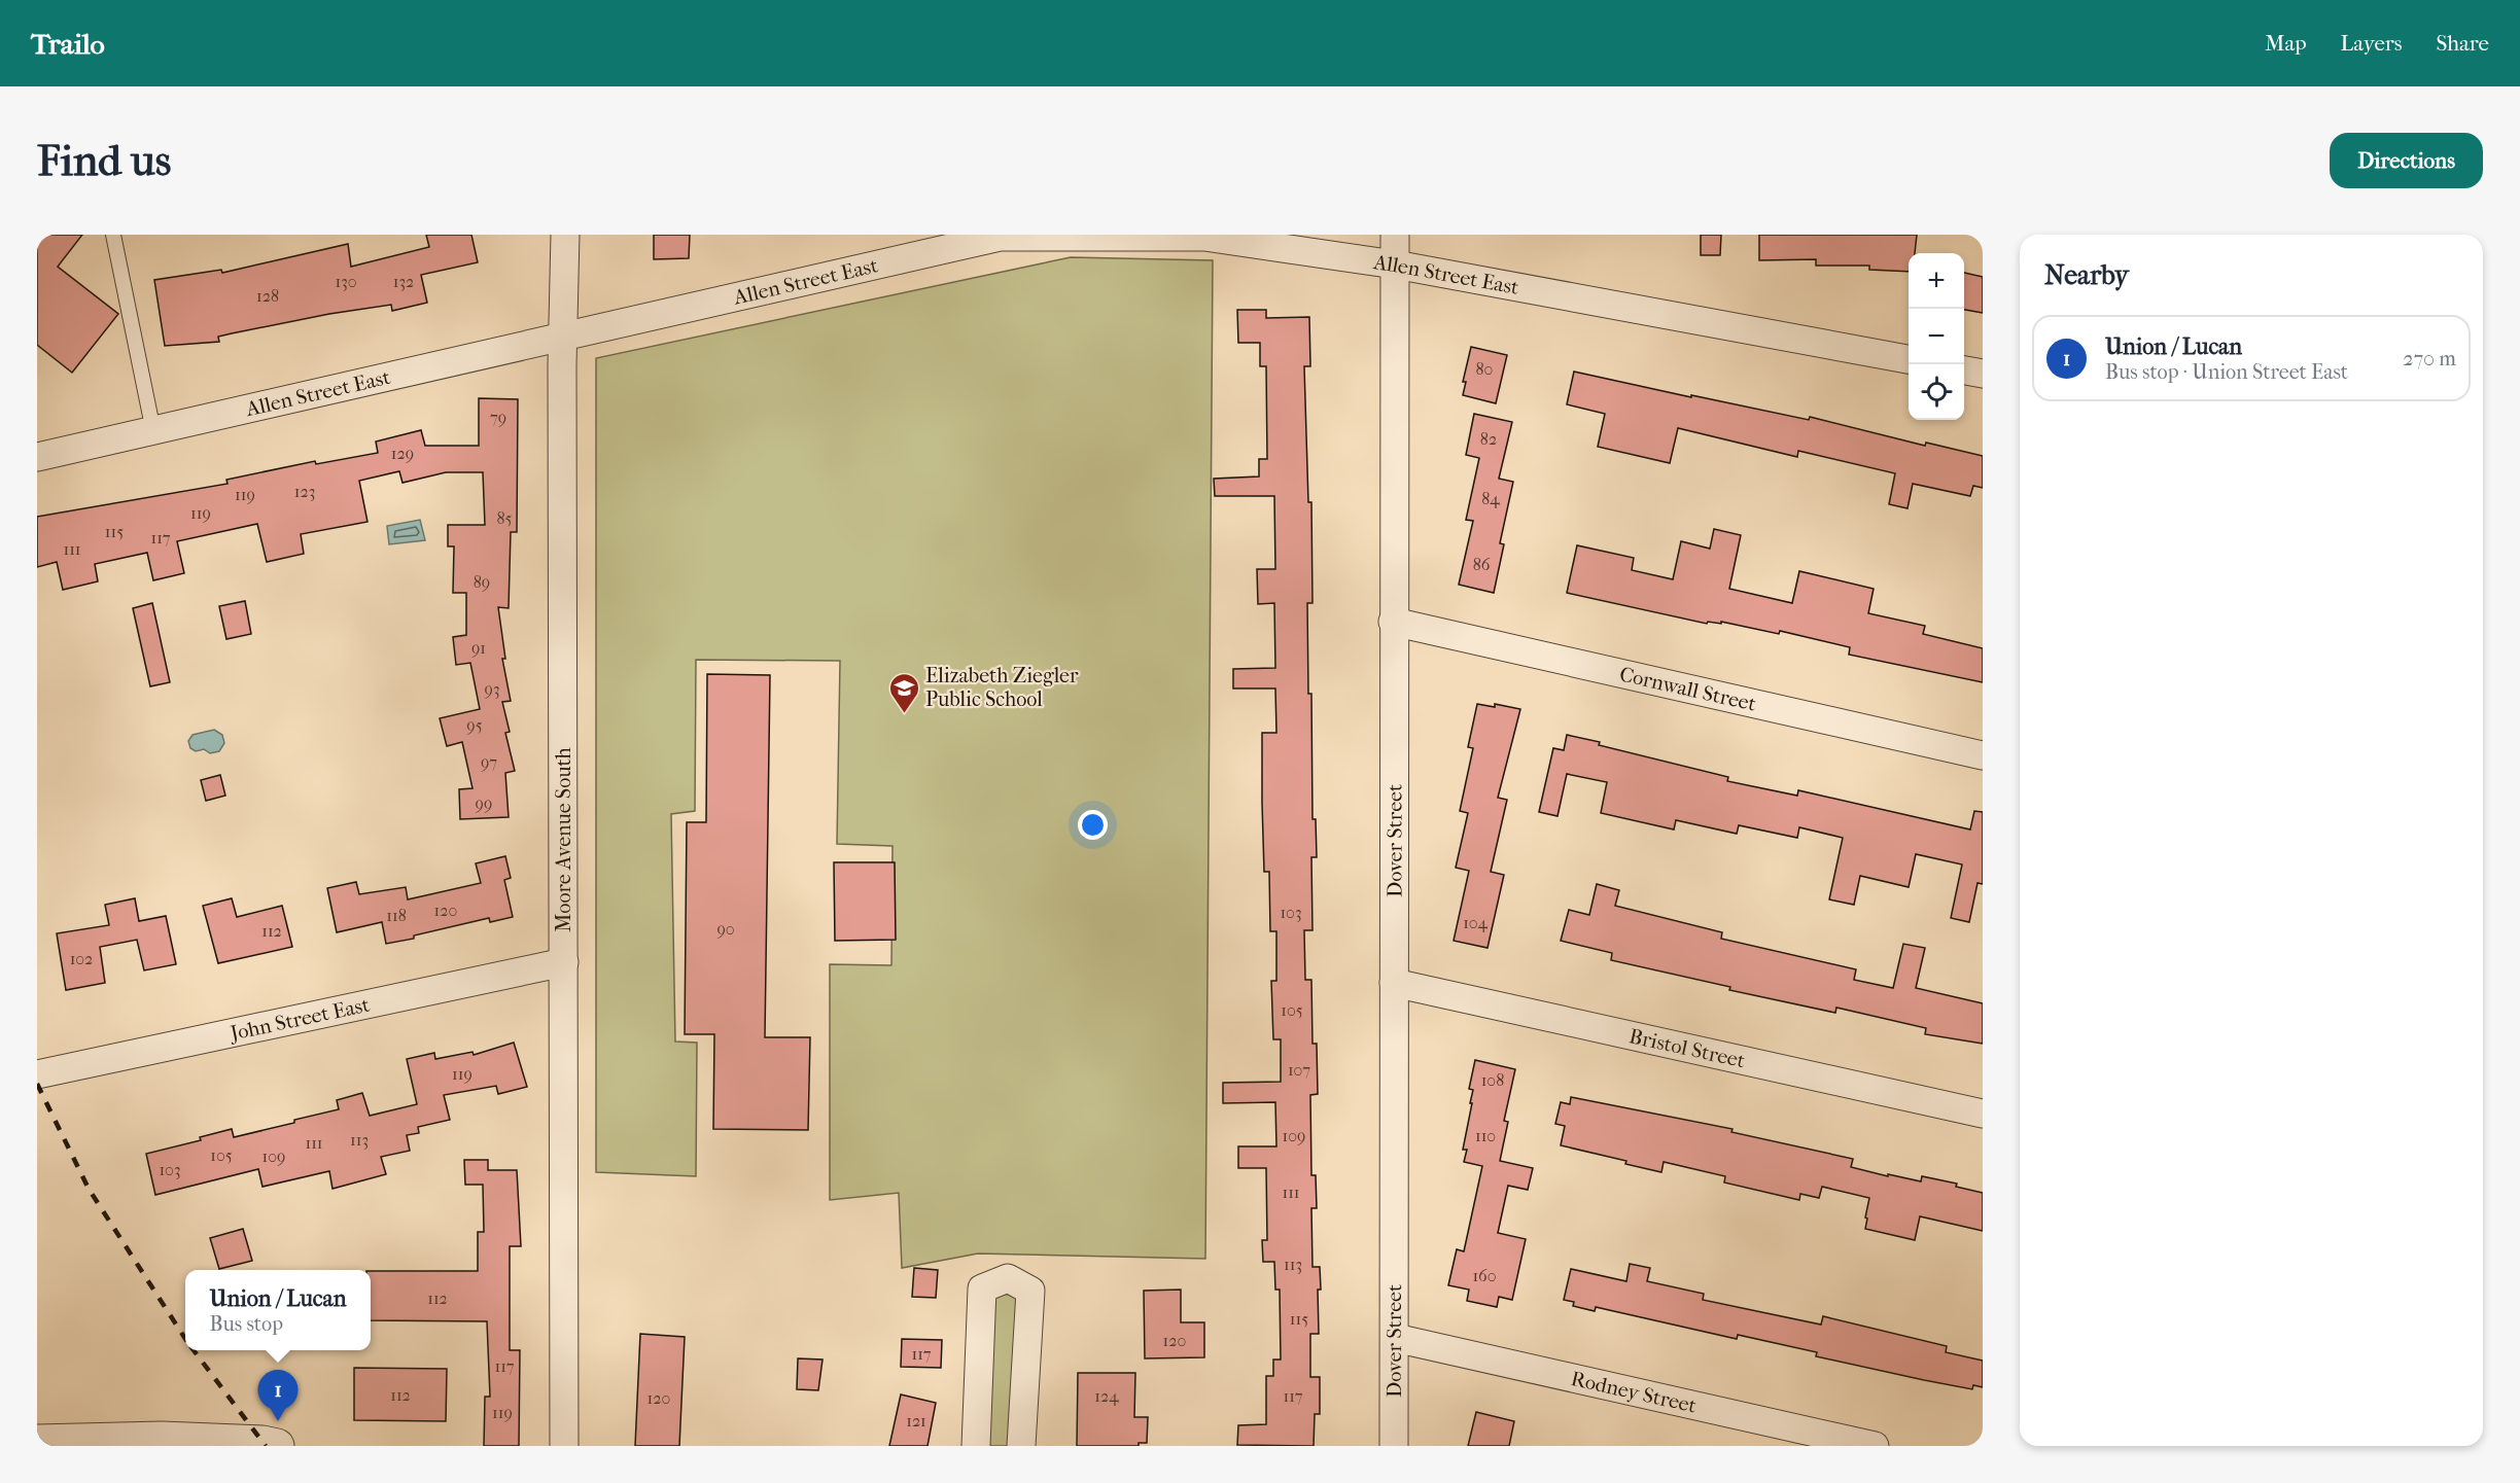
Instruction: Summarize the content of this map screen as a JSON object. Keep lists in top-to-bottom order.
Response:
{
  "streets": {
    "street": [
      "Allen Street East",
      "Cornwall Street",
      "Moore Avenue South",
      "Dover Street",
      "John Street East",
      "Bristol Street",
      "Rodney Street"
    ]
  },
  "crossings": [
    ["Allen Street East", "Moore Avenue South"],
    ["Allen Street East", "Dover Street"],
    ["Cornwall Street", "Dover Street"],
    ["Moore Avenue South", "John Street East"],
    ["Dover Street", "Bristol Street"],
    ["Dover Street", "Rodney Street"]
  ],
  "places": {
    "school or university": ["Elizabeth Ziegler Public School"]
  },
  "house_numbers": [
    "130",
    "132",
    "128",
    "80",
    "79",
    "82",
    "129",
    "123",
    "119",
    "84",
    "119",
    "85",
    "115",
    "117",
    "111",
    "86",
    "89",
    "91",
    "93",
    "95",
    "97",
    "99",
    "120",
    "103",
    "118",
    "104",
    "90",
    "112",
    "102",
    "105",
    "107",
    "119",
    "108",
    "109",
    "110",
    "113",
    "111",
    "105",
    "109",
    "103",
    "111",
    "113",
    "160",
    "112",
    "115",
    "120",
    "117",
    "117",
    "112",
    "124",
    "117",
    "120",
    "119",
    "121"
  ],
  "page": {
    "header": "Trailo",
    "nav": ["Map", "Layers", "Share"],
    "buttons": "Directions",
    "title": "Find us",
    "heading": "Nearby",
    "map_buttons": ["+", "−"],
    "list": [
      {
        "mark": "1",
        "name": "Union / Lucan",
        "note": "Bus stop · Union Street East",
        "value": "270 m"
      }
    ],
    "popup": ["Union / Lucan", "Bus stop"],
    "pins": "1"
  }
}
